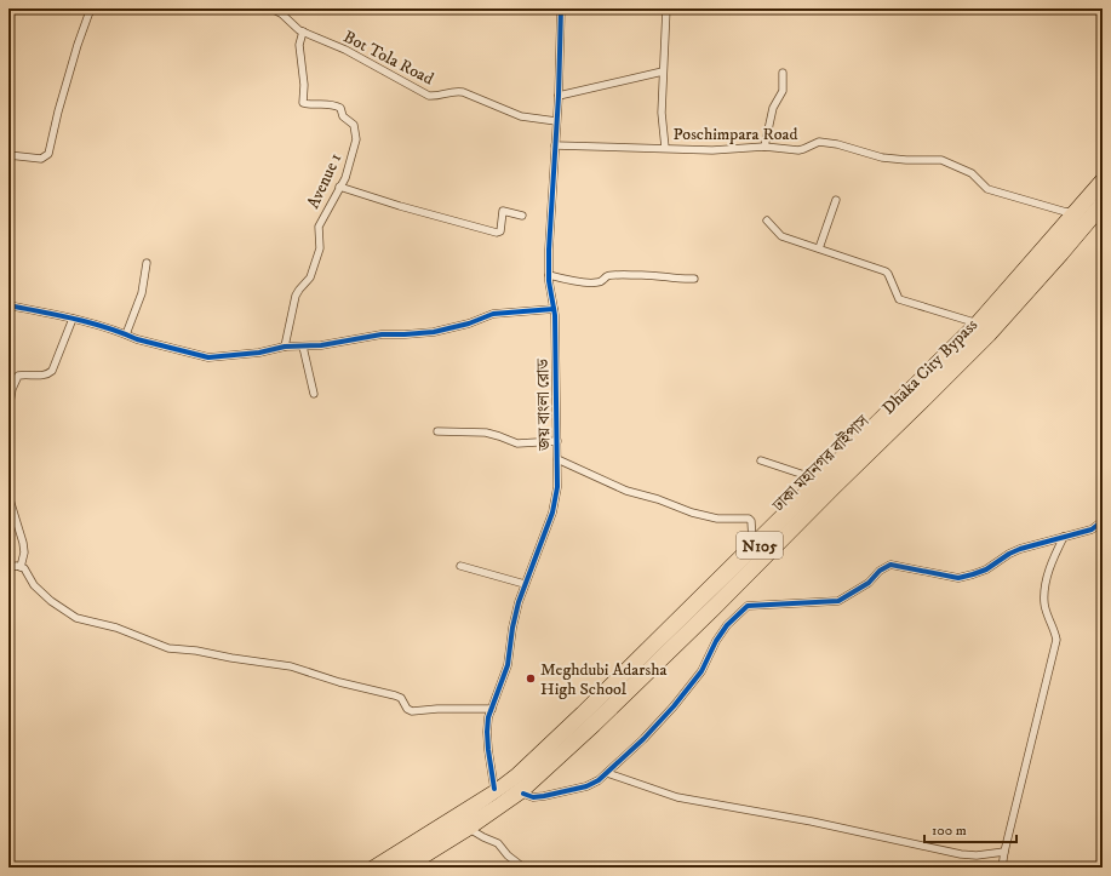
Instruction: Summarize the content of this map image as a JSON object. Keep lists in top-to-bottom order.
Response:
{
  "streets": {
    "highway": ["Dhaka City Bypass", "ঢাকা মহানগর বাইপাস", "N105"],
    "street": [
      "Bot Tola Road",
      "Poschimpara Road",
      "Avenue 1",
      "জয় বাংলা রোড"
    ]
  },
  "crossings": [
    ["Bot Tola Road", "Avenue 1"],
    ["Bot Tola Road", "জয় বাংলা রোড"],
    ["Poschimpara Road", "জয় বাংলা রোড"]
  ],
  "places": ["Meghdubi Adarsha High School"],
  "scale_bar": "100 m"
}
